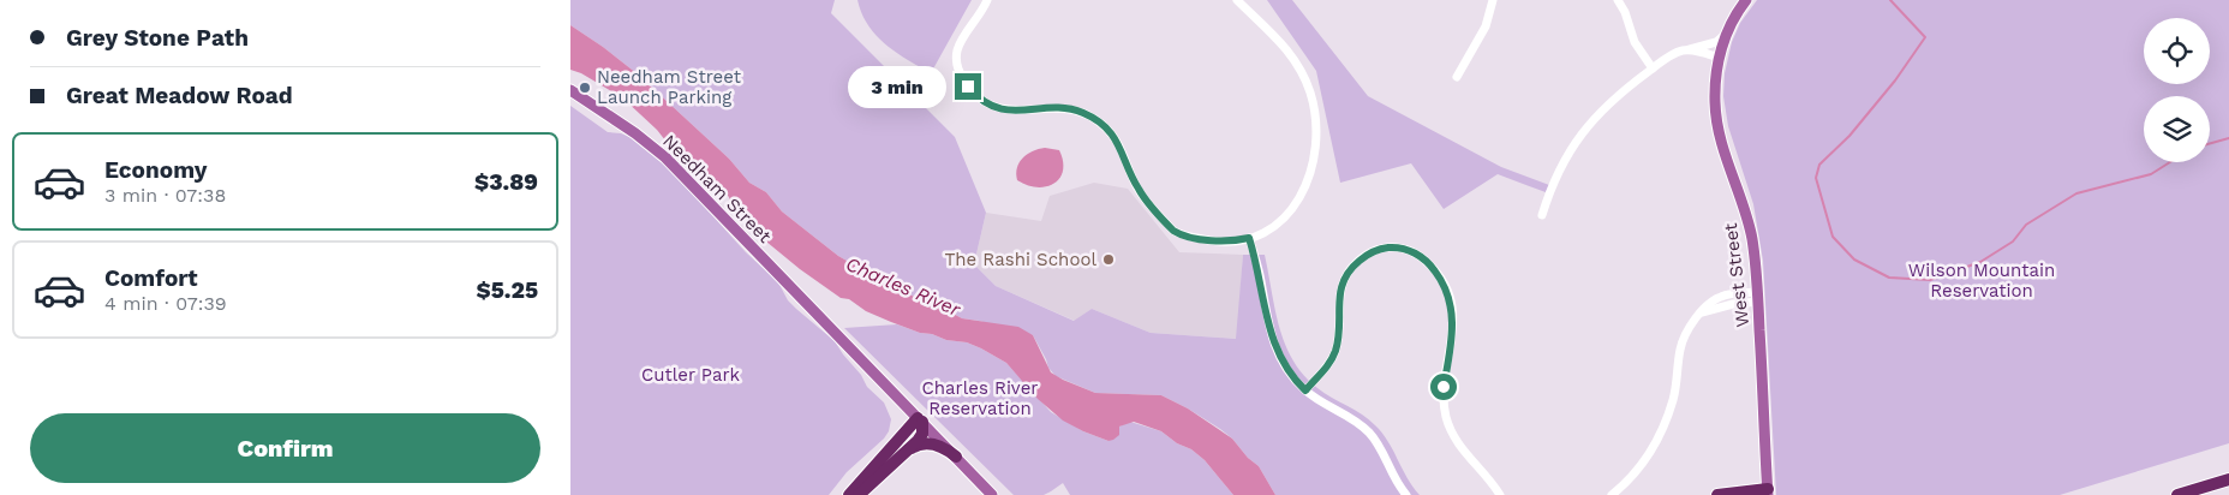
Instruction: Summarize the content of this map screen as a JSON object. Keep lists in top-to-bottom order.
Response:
{
  "streets": {
    "main road": ["Needham Street", "West Street"]
  },
  "water": ["Charles River"],
  "parks": ["Wilson Mountain Reservation", "Cutler Park", "Charles River Reservation"],
  "places": ["Needham Street Launch Parking", "The Rashi School"],
  "page": {
    "banner": ["Grey Stone Path", "Great Meadow Road"],
    "bubble": "3 min",
    "list": [
      {
        "name": "Economy",
        "note": "3 min · 07:38",
        "value": "$3.89"
      },
      {
        "name": "Comfort",
        "note": "4 min · 07:39",
        "value": "$5.25"
      }
    ],
    "buttons": "Confirm"
  }
}
